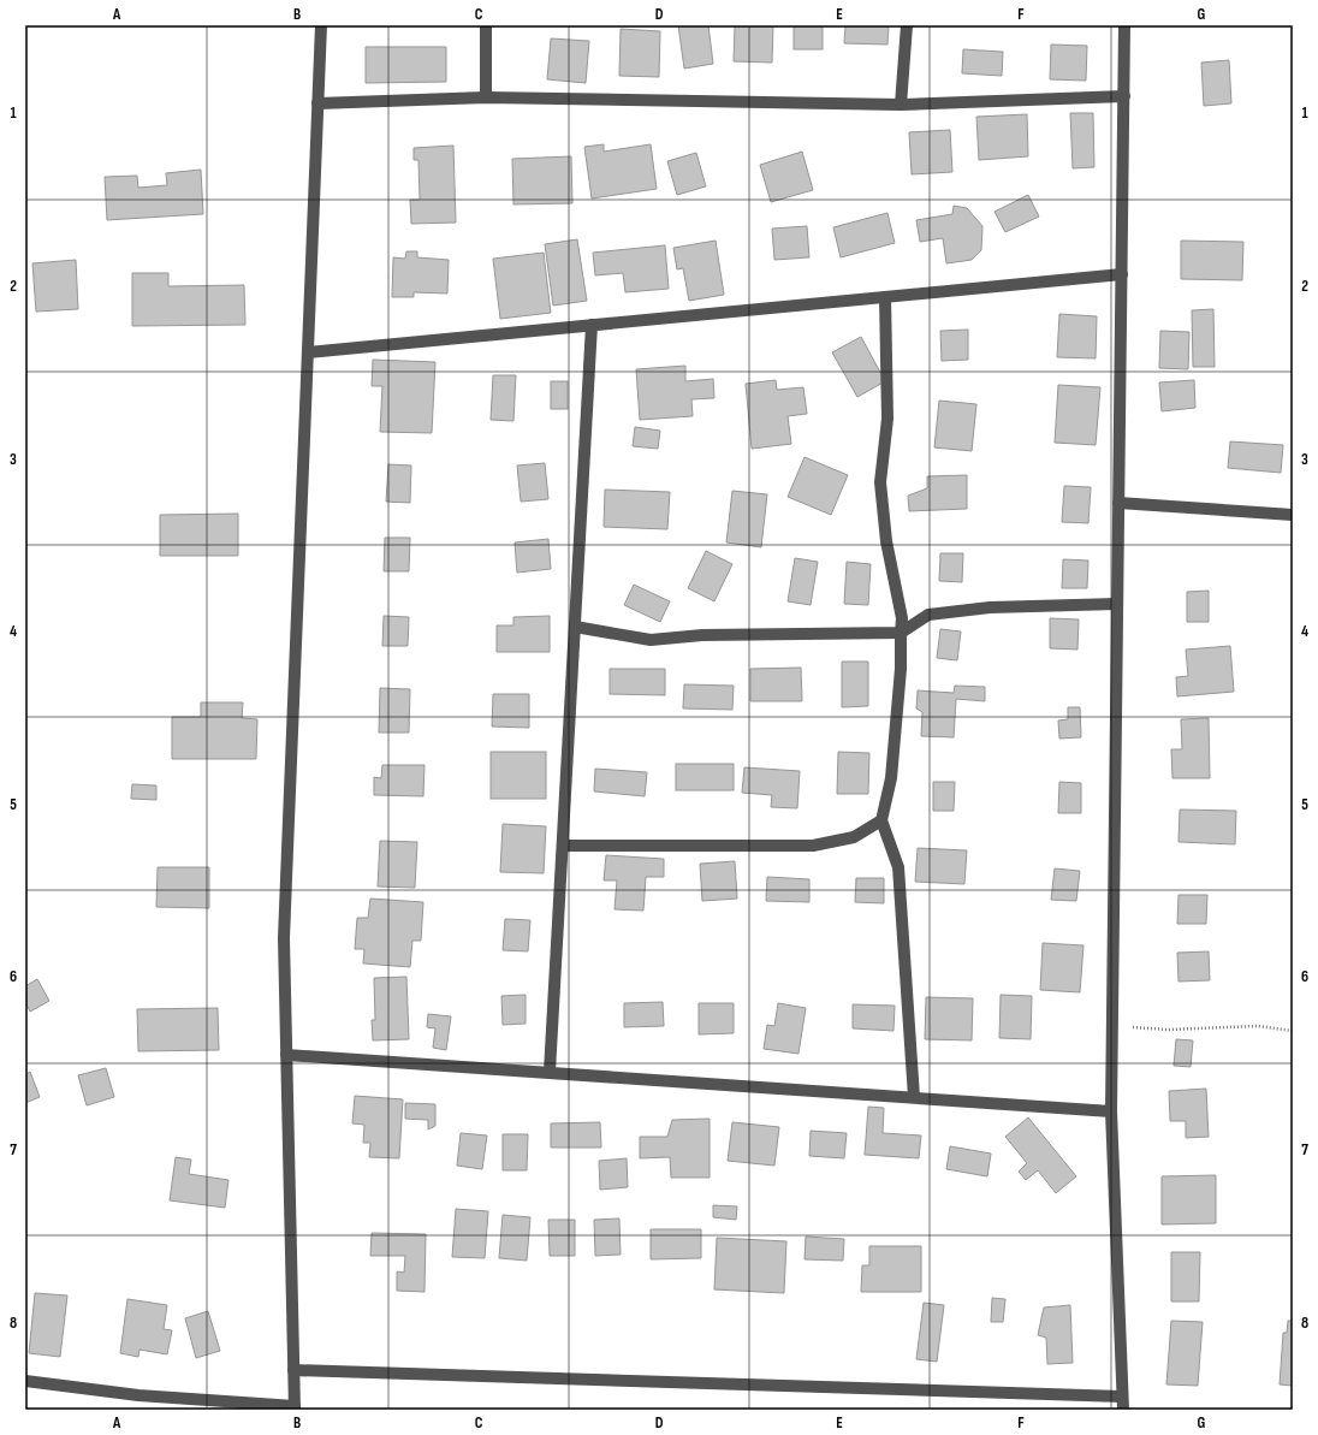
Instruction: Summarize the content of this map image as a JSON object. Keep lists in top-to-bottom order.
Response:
{
  "grid": {
    "columns": [
      "A",
      "B",
      "C",
      "D",
      "E",
      "F",
      "G"
    ],
    "rows": [
      "1",
      "2",
      "3",
      "4",
      "5",
      "6",
      "7",
      "8"
    ]
  }
}
